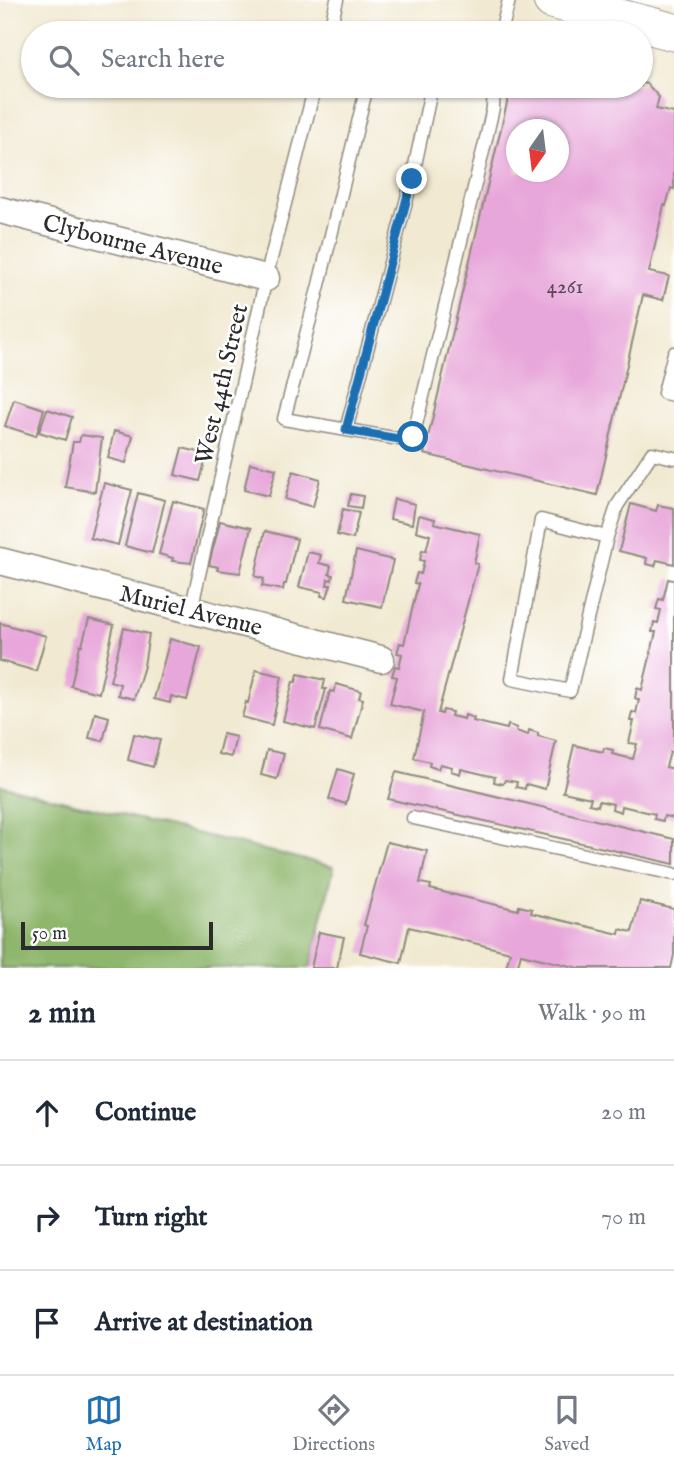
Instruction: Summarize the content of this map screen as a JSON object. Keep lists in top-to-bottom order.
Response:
{
  "streets": {
    "street": ["Clybourne Avenue", "Muriel Avenue"],
    "lane": ["West 44th Street"]
  },
  "crossings": [
    ["Clybourne Avenue", "West 44th Street"],
    ["West 44th Street", "Muriel Avenue"]
  ],
  "house_numbers": ["4261"],
  "scale_bar": "50 m",
  "north": "bottom",
  "page": {
    "search": "Search here",
    "scale": "50 m",
    "heading": ["2 min", "Walk · 90 m"],
    "list": [
      ["Continue", "20 m"],
      ["Turn right", "70 m"],
      "Arrive at destination"
    ],
    "nav": ["Map", "Directions", "Saved"]
  }
}
